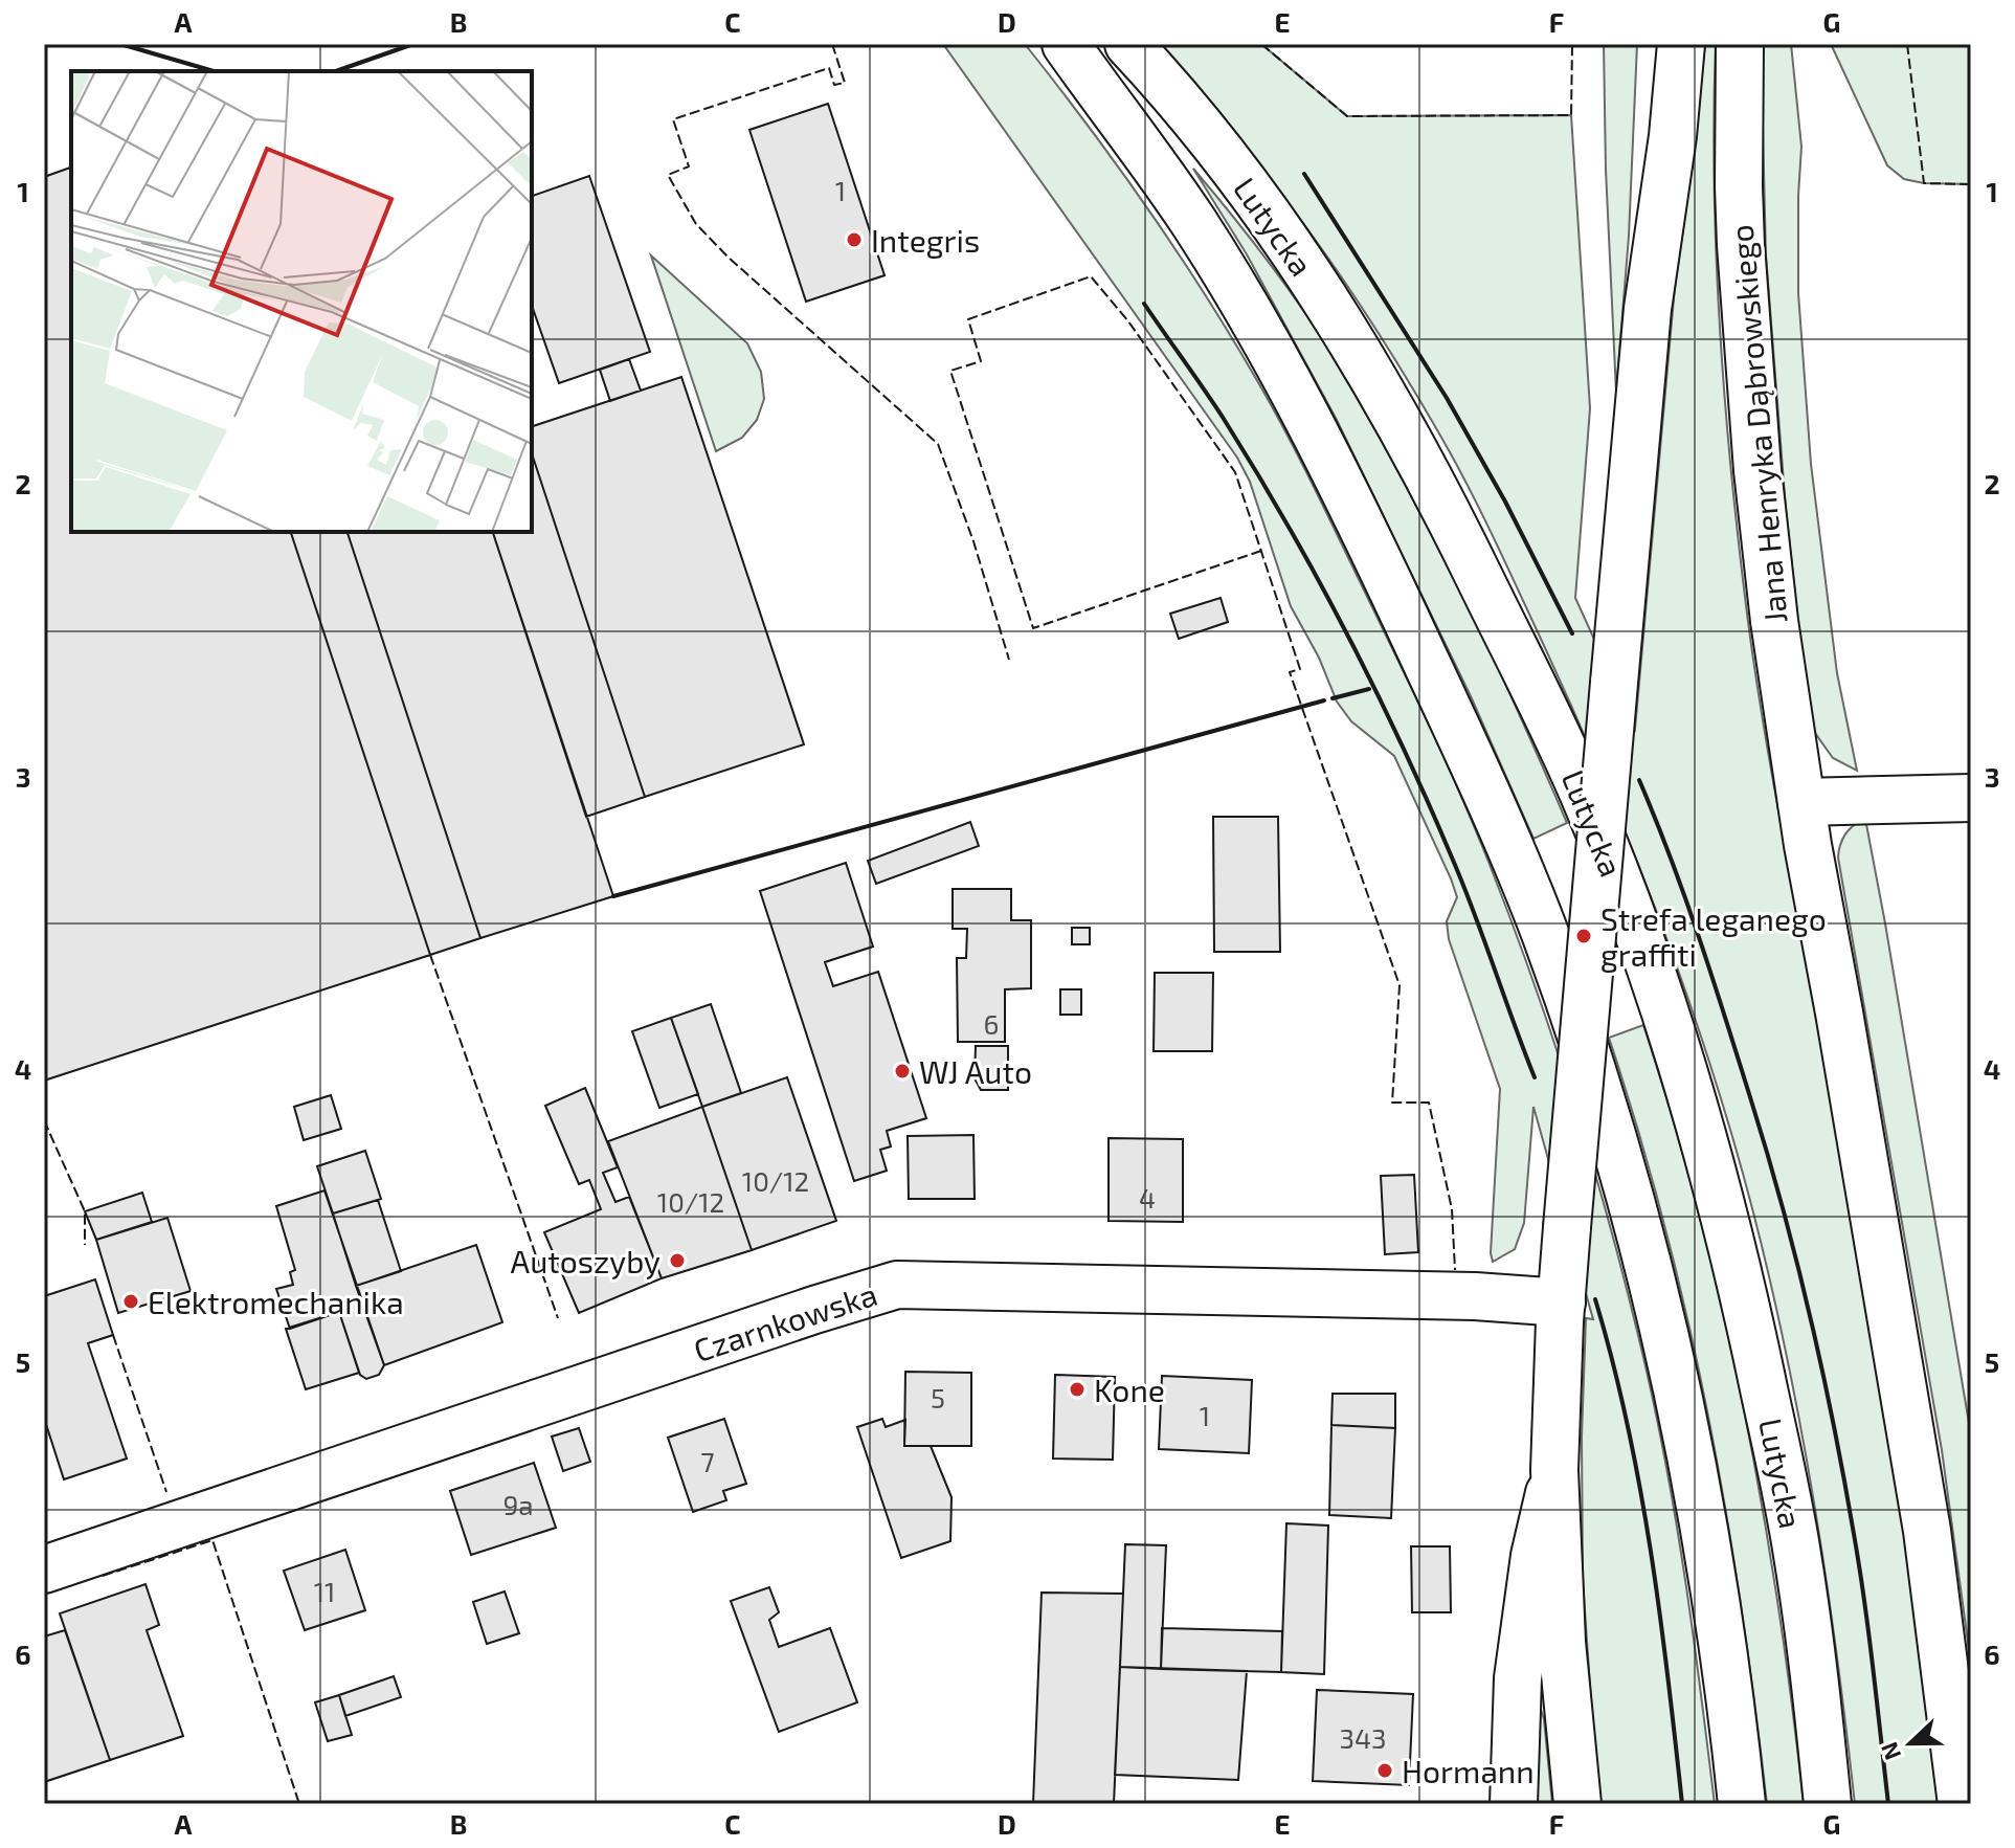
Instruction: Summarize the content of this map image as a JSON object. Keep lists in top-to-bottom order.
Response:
{
  "streets": {
    "main road": ["Lutycka", "Jana Henryka Dąbrowskiego", "Czarnkowska"]
  },
  "places": [
    "Integris",
    "Strefa leganego graffiti",
    "WJ Auto",
    "Autoszyby",
    "Elektromechanika",
    "Kone",
    "Hormann"
  ],
  "house_numbers": [
    "1",
    "6",
    "10/12",
    "4",
    "10/12",
    "5",
    "1",
    "7",
    "9a",
    "11",
    "343"
  ],
  "north": "left",
  "grid": {
    "columns": [
      "A",
      "B",
      "C",
      "D",
      "E",
      "F",
      "G"
    ],
    "rows": [
      "1",
      "2",
      "3",
      "4",
      "5",
      "6"
    ]
  }
}
